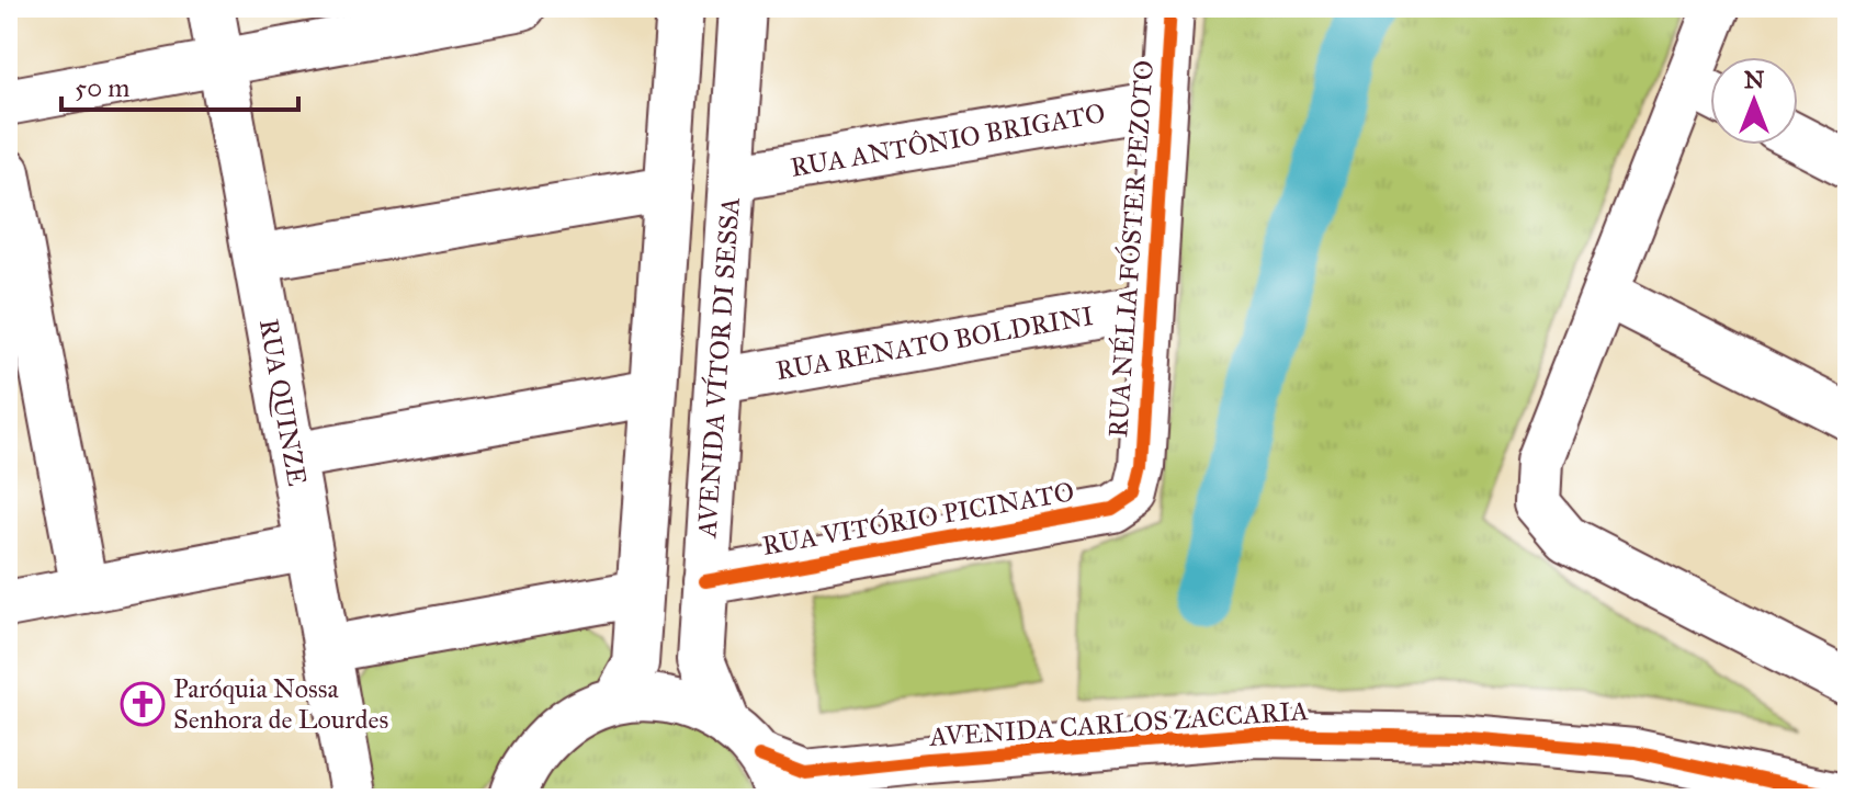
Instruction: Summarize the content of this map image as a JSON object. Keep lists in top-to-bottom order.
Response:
{
  "streets": {
    "street": [
      "RUA ANTÔNIO BRIGATO",
      "RUA NÉLIA FÓSTER PEZOTO",
      "RUA RENATO BOLDRINI",
      "AVENIDA VÍTOR DI SESSA",
      "RUA QUINZE",
      "RUA VITÓRIO PICINATO",
      "AVENIDA CARLOS ZACCARIA"
    ]
  },
  "crossings": [
    ["RUA ANTÔNIO BRIGATO", "RUA NÉLIA FÓSTER PEZOTO"],
    ["RUA ANTÔNIO BRIGATO", "AVENIDA VÍTOR DI SESSA"],
    ["RUA NÉLIA FÓSTER PEZOTO", "RUA RENATO BOLDRINI"],
    ["RUA NÉLIA FÓSTER PEZOTO", "RUA VITÓRIO PICINATO"],
    ["RUA RENATO BOLDRINI", "AVENIDA VÍTOR DI SESSA"],
    ["AVENIDA VÍTOR DI SESSA", "RUA VITÓRIO PICINATO"]
  ],
  "places": {
    "church": ["Paróquia Nossa Senhora de Lourdes"]
  },
  "scale_bar": "50 m",
  "north": "top"
}
